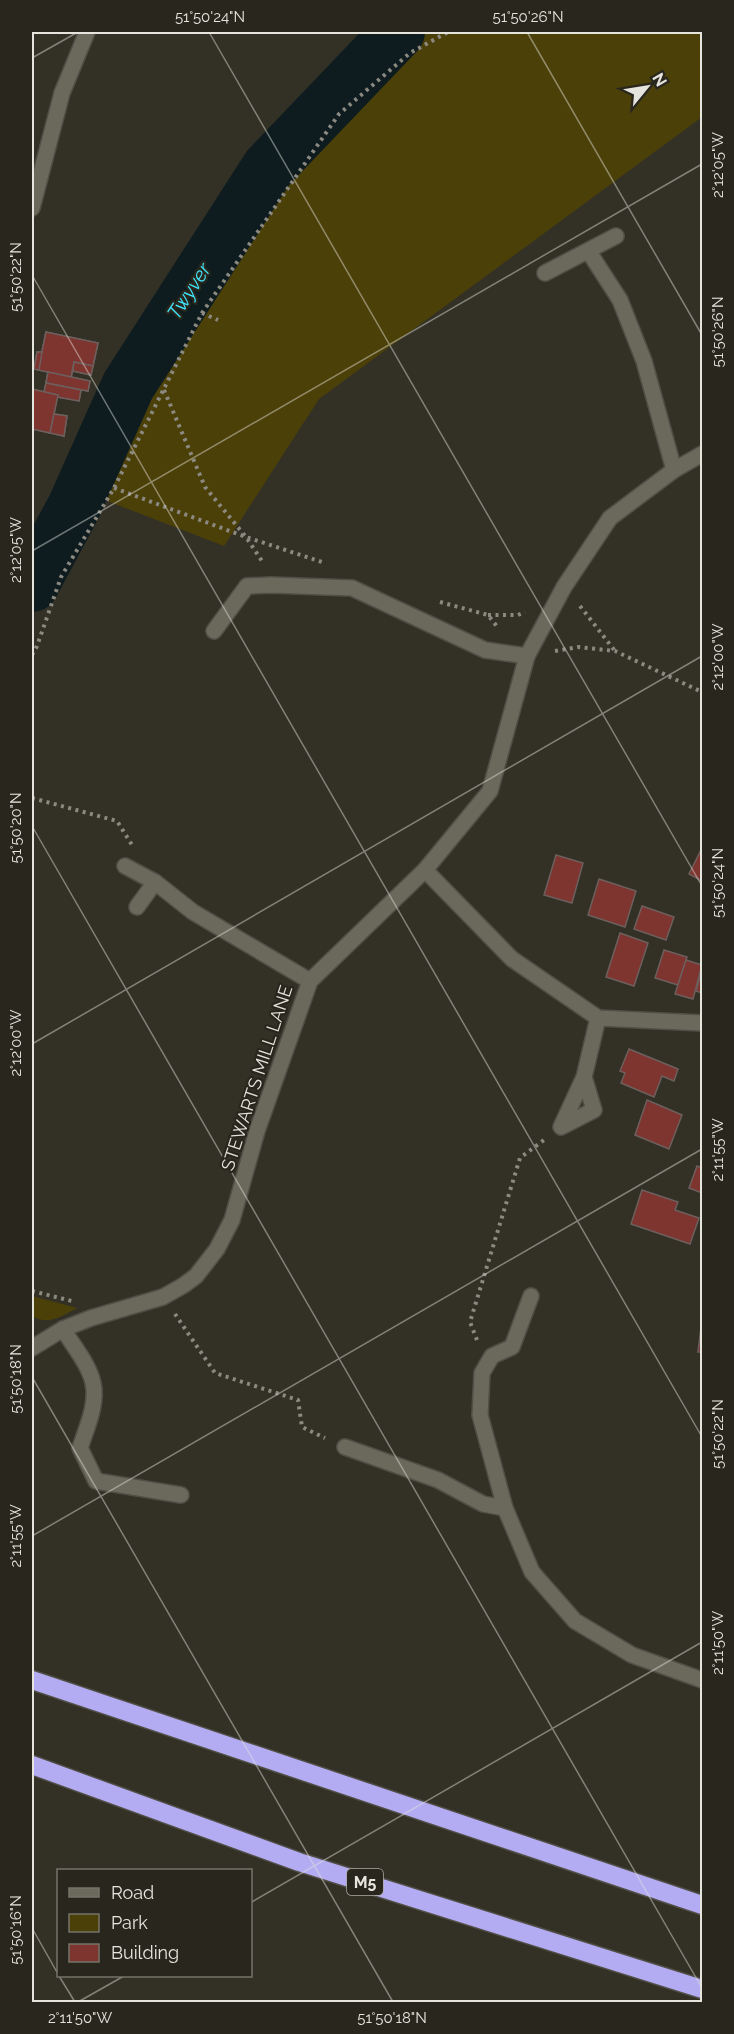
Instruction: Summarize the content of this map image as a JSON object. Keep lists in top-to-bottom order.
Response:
{
  "streets": {
    "highway": ["M5"],
    "street": ["STEWARTS MILL LANE"]
  },
  "water": ["Twyver"],
  "legend": ["Road", "Park", "Building"],
  "north": "top right",
  "coordinates": [
    "51°50'24\"N",
    "51°50'26\"N",
    "2°12'05\"W",
    "51°50'22\"N",
    "2°12'00\"W",
    "51°50'20\"N",
    "2°11'55\"W",
    "51°50'18\"N",
    "2°11'50\"W",
    "51°50'16\"N"
  ]
}
